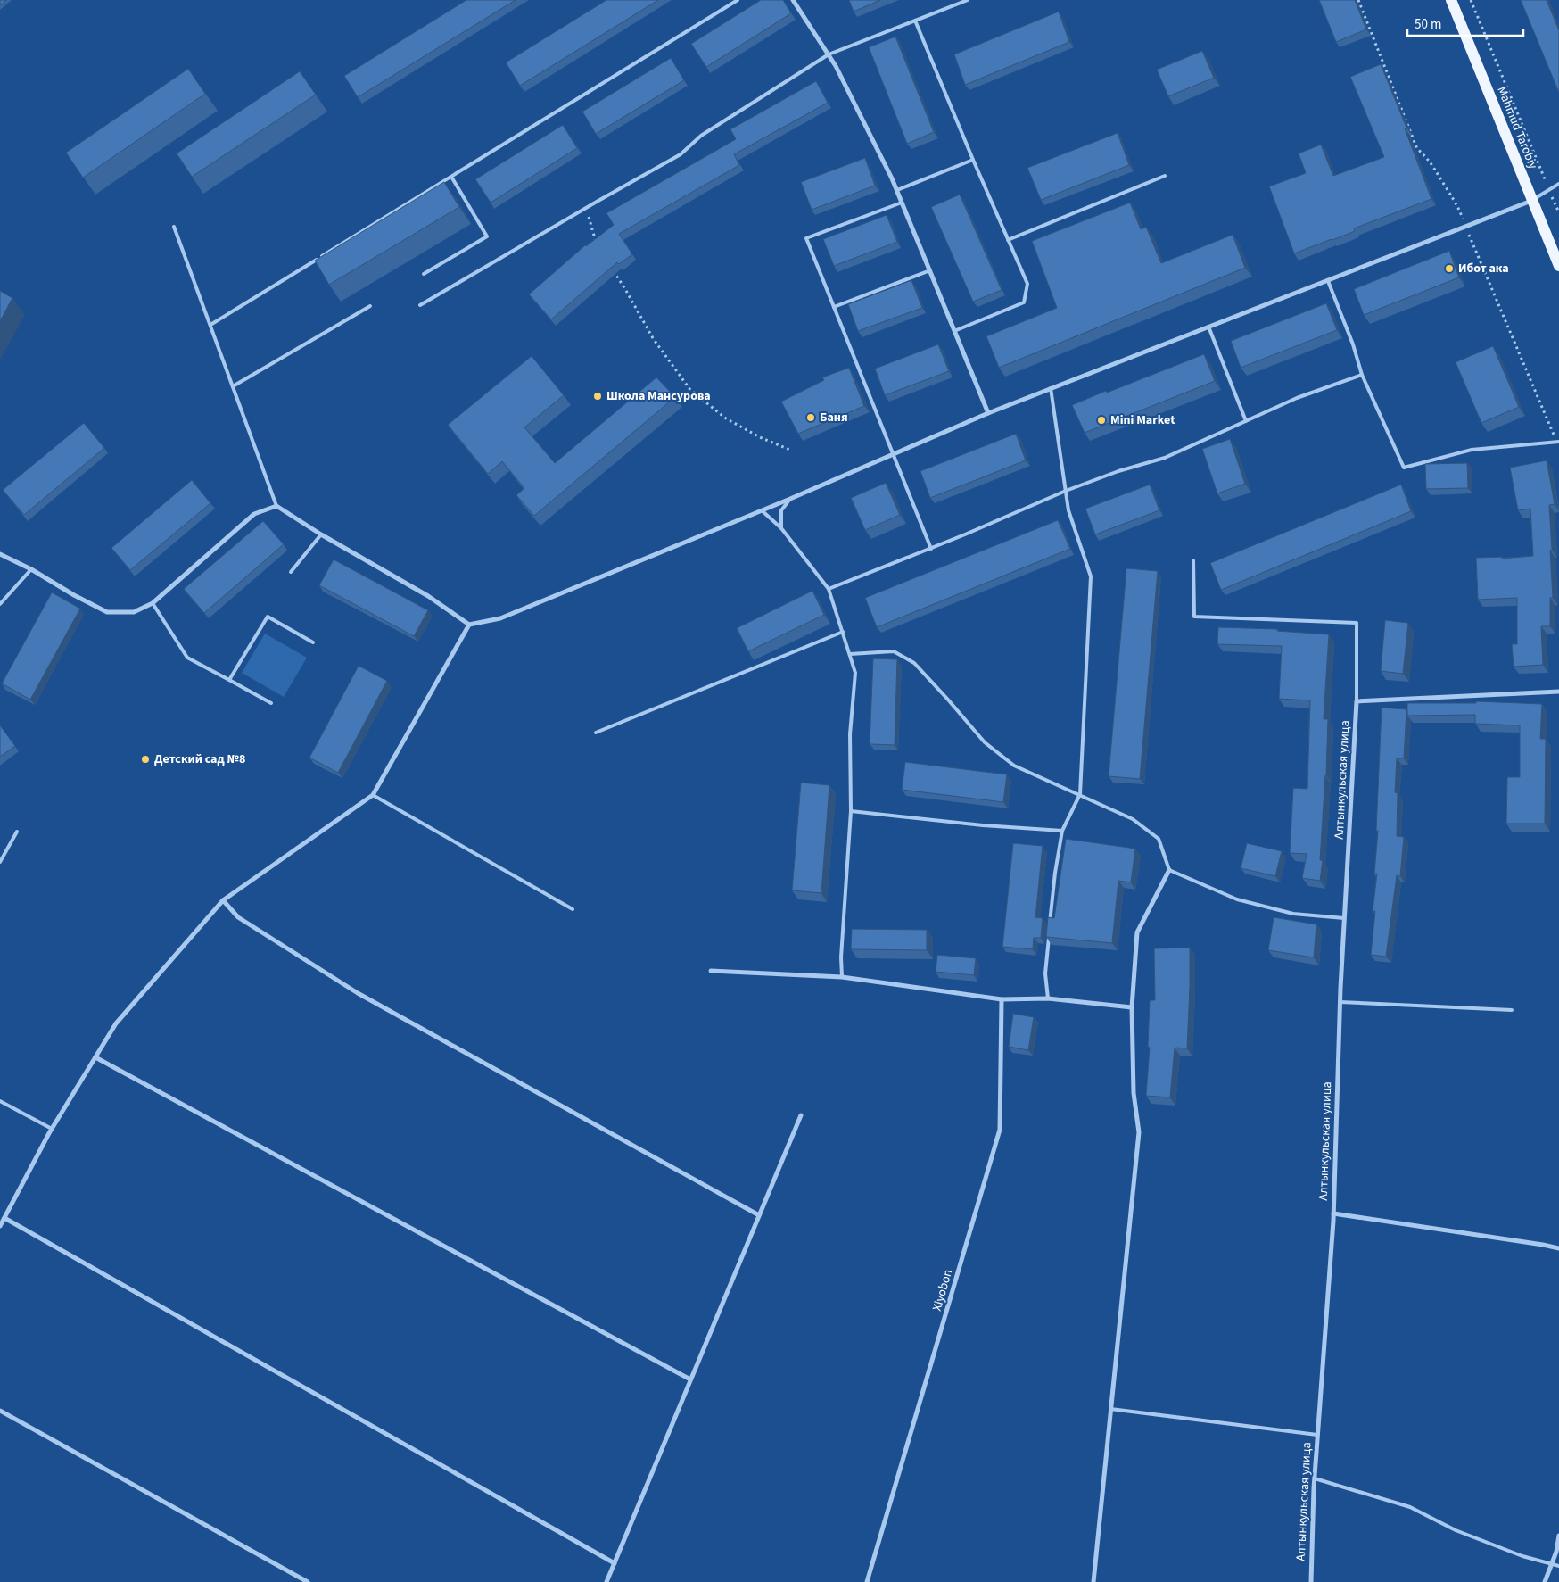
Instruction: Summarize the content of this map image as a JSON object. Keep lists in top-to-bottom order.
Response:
{
  "streets": {
    "main road": ["Mahmud Tarobiy"],
    "street": ["Алтынкульская улица", "Xiyobon"]
  },
  "places": [
    "Ибот ака",
    "Школа Мансурова",
    "Баня",
    "Mini Market",
    "Детский сад №8"
  ],
  "scale_bar": "50 m"
}
